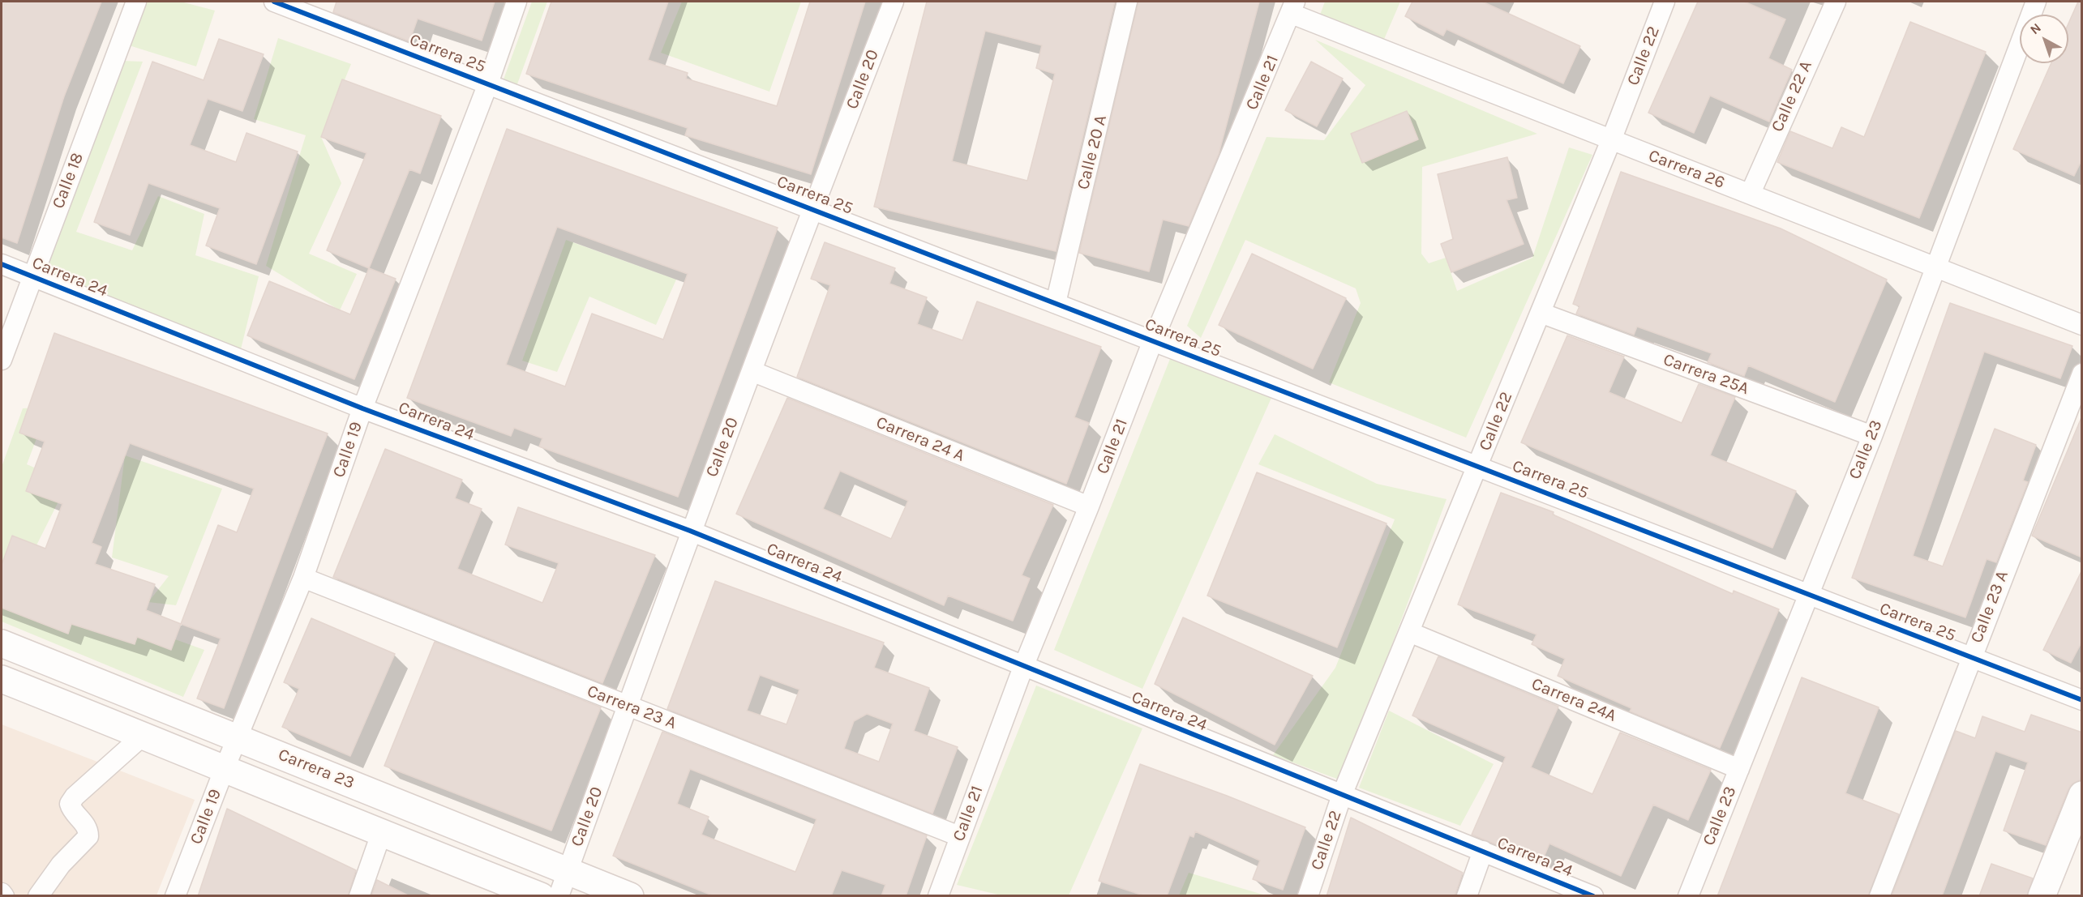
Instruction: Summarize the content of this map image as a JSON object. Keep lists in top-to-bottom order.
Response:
{
  "streets": {
    "street": [
      "Carrera 25",
      "Calle 22",
      "Calle 20",
      "Calle 21",
      "Calle 22 A",
      "Calle 20 A",
      "Carrera 26",
      "Calle 18",
      "Carrera 24",
      "Carrera 25A",
      "Carrera 24 A",
      "Calle 19",
      "Calle 23",
      "Calle 23 A",
      "Carrera 24A",
      "Carrera 23 A",
      "Carrera 23"
    ]
  },
  "crossings": [
    ["Carrera 25", "Calle 22"],
    ["Carrera 25", "Calle 20"],
    ["Carrera 25", "Calle 21"],
    ["Carrera 25", "Calle 20 A"],
    ["Carrera 25", "Calle 19"],
    ["Carrera 25", "Calle 23"],
    ["Carrera 25", "Calle 23 A"],
    ["Calle 22", "Carrera 26"],
    ["Calle 22", "Carrera 24"],
    ["Calle 22", "Carrera 25A"],
    ["Calle 22", "Carrera 24A"],
    ["Calle 20", "Carrera 24"],
    ["Calle 20", "Carrera 24 A"],
    ["Calle 20", "Carrera 23 A"],
    ["Calle 20", "Carrera 23"],
    ["Calle 21", "Carrera 26"],
    ["Calle 21", "Carrera 24"],
    ["Calle 21", "Carrera 24 A"],
    ["Calle 21", "Carrera 23 A"],
    ["Calle 22 A", "Carrera 26"],
    ["Carrera 26", "Calle 23"],
    ["Calle 18", "Carrera 24"],
    ["Carrera 24", "Calle 19"],
    ["Carrera 25A", "Calle 23"],
    ["Calle 19", "Carrera 23 A"],
    ["Calle 19", "Carrera 23"],
    ["Calle 23", "Carrera 24A"]
  ],
  "north": "top left"
}
